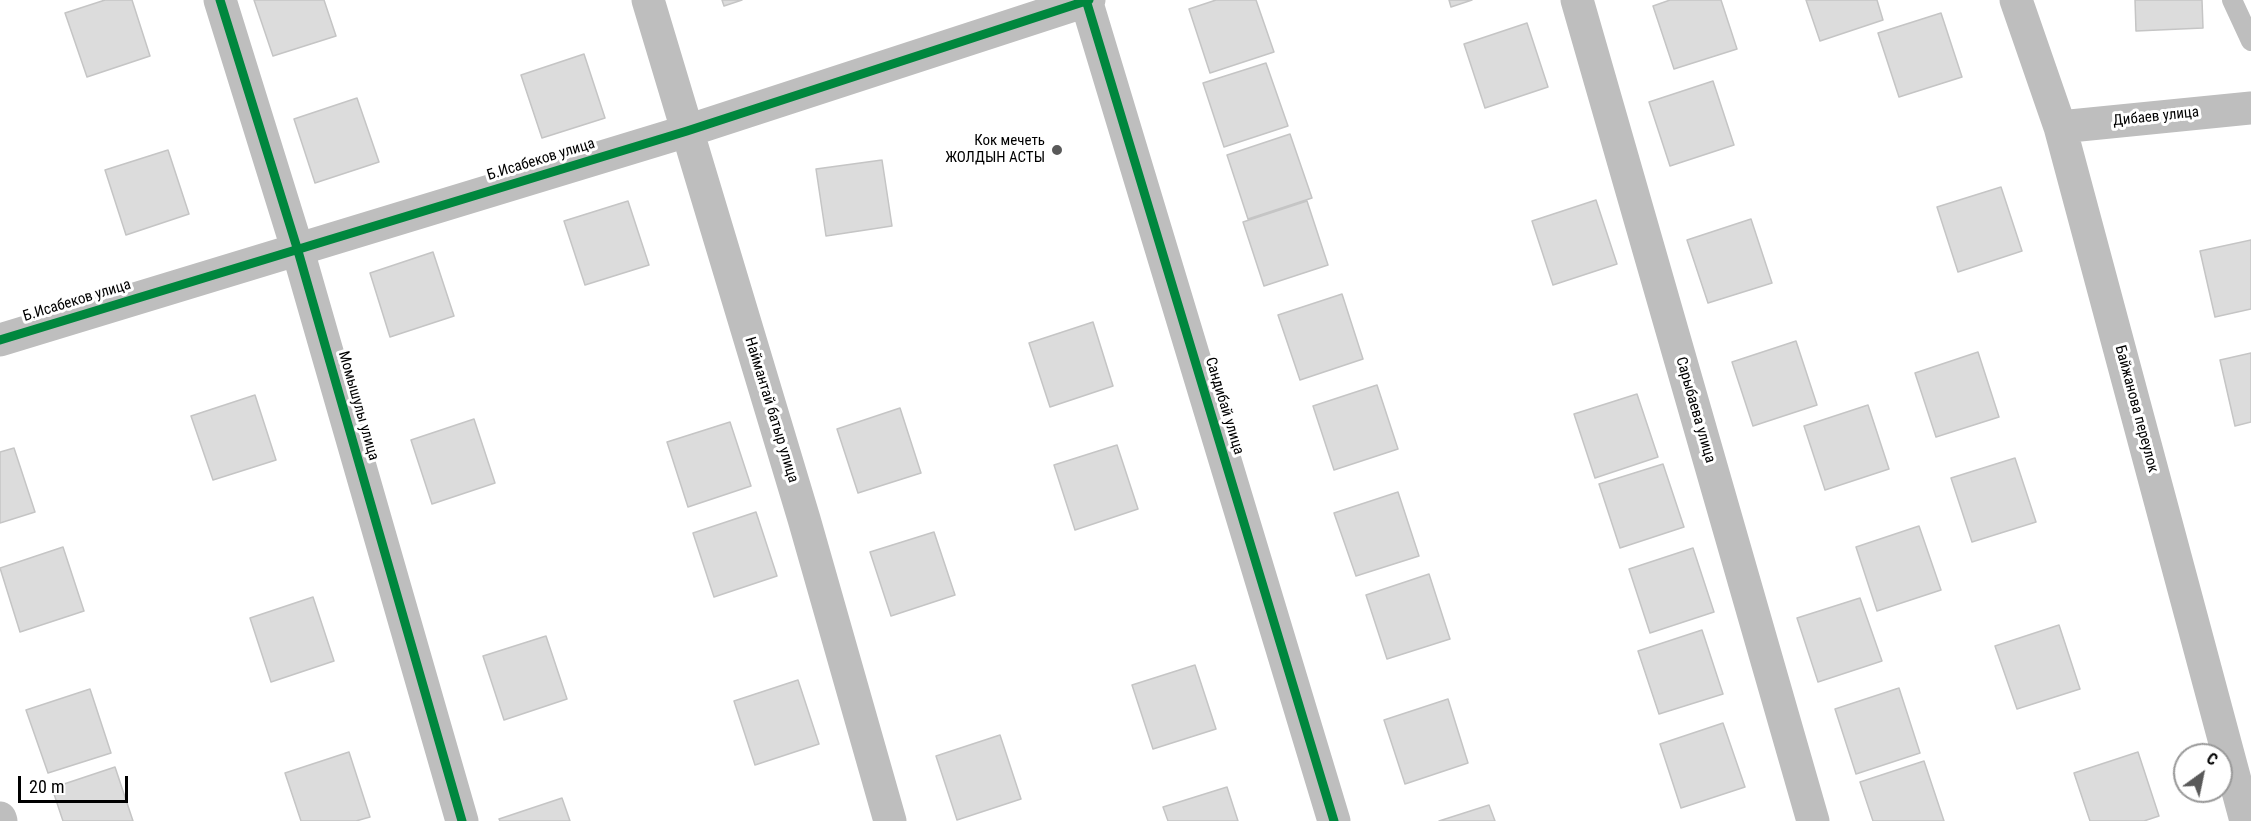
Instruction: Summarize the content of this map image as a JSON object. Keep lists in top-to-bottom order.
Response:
{
  "streets": {
    "street": [
      "Дибаев улица",
      "Б.Исабеков улица",
      "Момышулы улица",
      "Сандибай улица",
      "Байжанова переулок",
      "Наймантай батыр улица",
      "Сарыбаева улица"
    ]
  },
  "crossings": [
    ["Дибаев улица", "Байжанова переулок"],
    ["Б.Исабеков улица", "Момышулы улица"],
    ["Б.Исабеков улица", "Сандибай улица"],
    ["Б.Исабеков улица", "Наймантай батыр улица"]
  ],
  "places": ["Кок мечеть ЖОЛДЫН АСТЫ"],
  "scale_bar": "20 m",
  "north": "top right"
}
